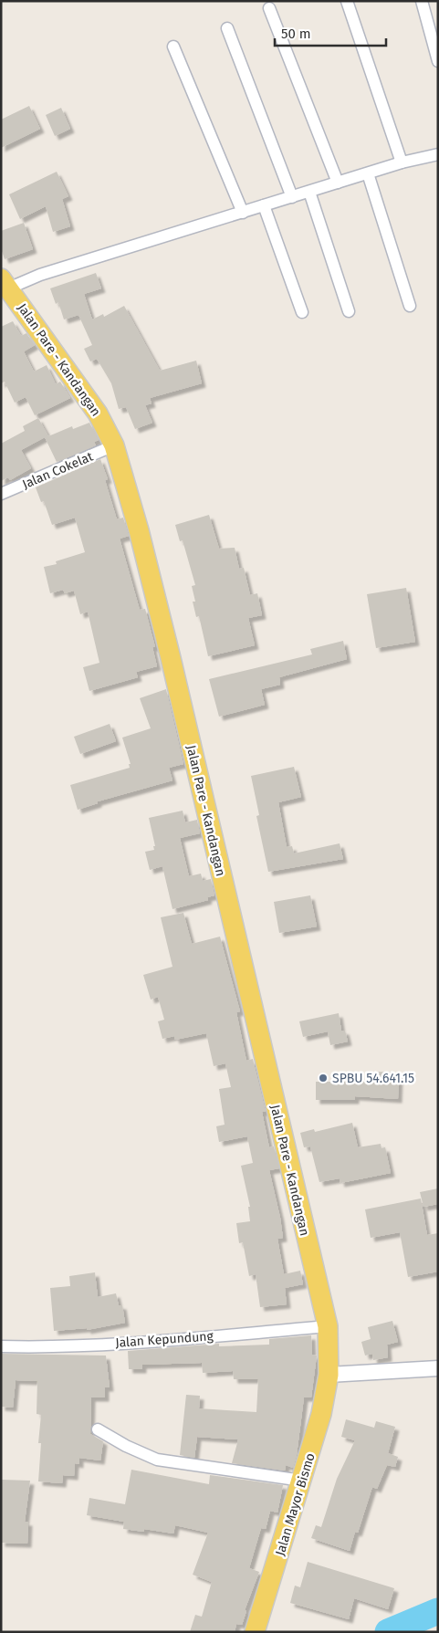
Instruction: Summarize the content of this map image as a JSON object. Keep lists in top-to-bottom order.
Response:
{
  "streets": {
    "main road": ["Jalan Pare - Kandangan", "Jalan Mayor Bismo"],
    "street": ["Jalan Cokelat", "Jalan Kepundung"]
  },
  "crossings": [
    ["Jalan Pare - Kandangan", "Jalan Cokelat"],
    ["Jalan Pare - Kandangan", "Jalan Kepundung"],
    ["Jalan Pare - Kandangan", "Jalan Mayor Bismo"]
  ],
  "places": ["SPBU 54.641.15"],
  "scale_bar": "50 m"
}
